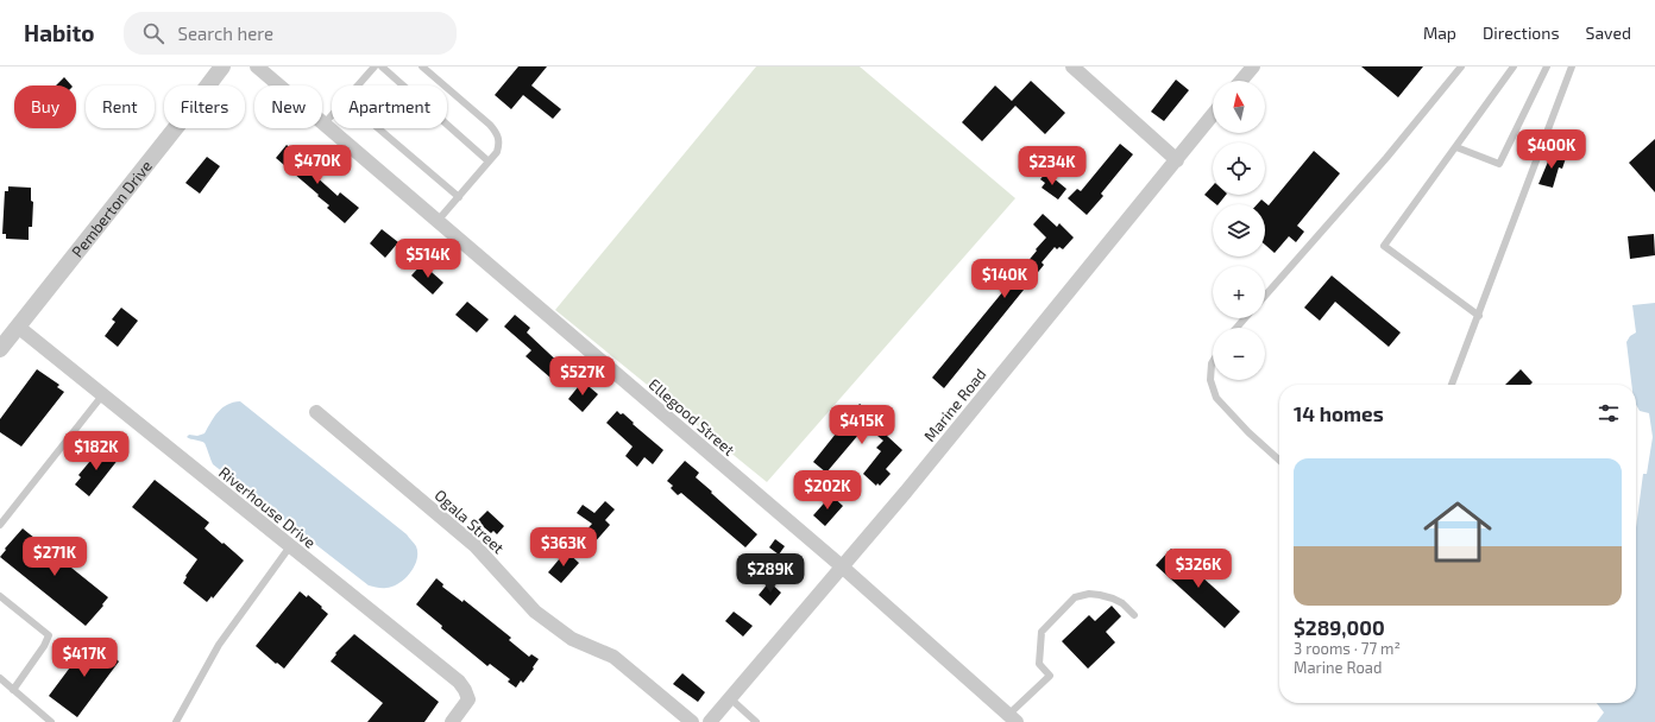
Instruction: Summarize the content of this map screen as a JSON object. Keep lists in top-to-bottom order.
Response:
{
  "streets": {
    "street": [
      "Pemberton Drive",
      "Marine Road",
      "Ellegood Street",
      "Riverhouse Drive",
      "Ogala Street"
    ]
  },
  "crossings": [
    ["Pemberton Drive", "Riverhouse Drive"],
    ["Marine Road", "Ellegood Street"]
  ],
  "north": "top",
  "page": {
    "header": "Habito",
    "search": "Search here",
    "nav": ["Map", "Directions", "Saved"],
    "map_buttons": ["+", "−"],
    "chip": [
      "Buy",
      "Rent",
      "Filters",
      "New",
      "Apartment"
    ],
    "price": [
      "$400K",
      "$470K",
      "$234K",
      "$514K",
      "$140K",
      "$527K",
      "$415K",
      "$182K",
      "$202K",
      "$363K",
      "$271K",
      "$326K",
      "$289K",
      "$417K"
    ],
    "heading": "14 homes",
    "list": [
      {
        "name": "$289,000",
        "note": "3 rooms · 77 m² · Marine Road"
      }
    ]
  }
}
